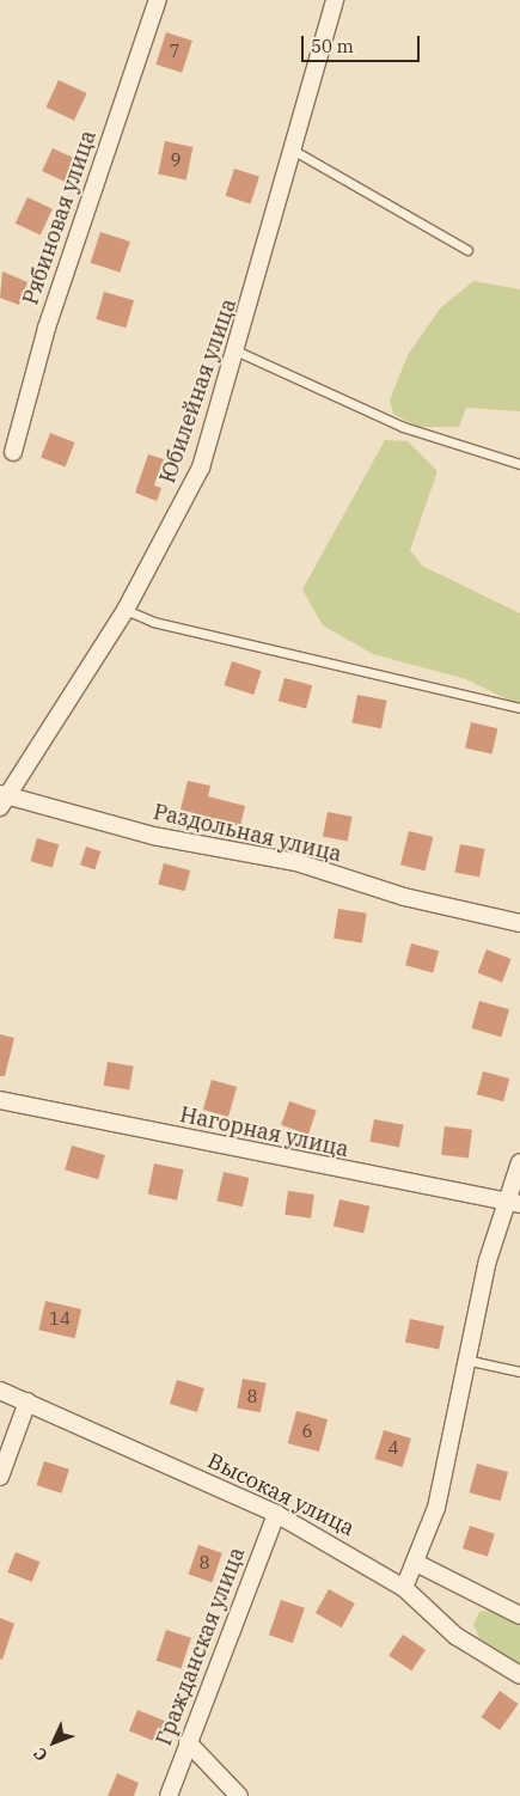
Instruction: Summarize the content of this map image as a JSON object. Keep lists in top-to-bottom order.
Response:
{
  "streets": {
    "street": [
      "Рябиновая улица",
      "Юбилейная улица",
      "Раздольная улица",
      "Нагорная улица",
      "Высокая улица",
      "Гражданская улица"
    ]
  },
  "crossings": [
    ["Юбилейная улица", "Раздольная улица"],
    ["Высокая улица", "Гражданская улица"]
  ],
  "house_numbers": [
    "7",
    "9",
    "14",
    "8",
    "6",
    "4",
    "8"
  ],
  "scale_bar": "50 m",
  "north": "bottom left"
}
